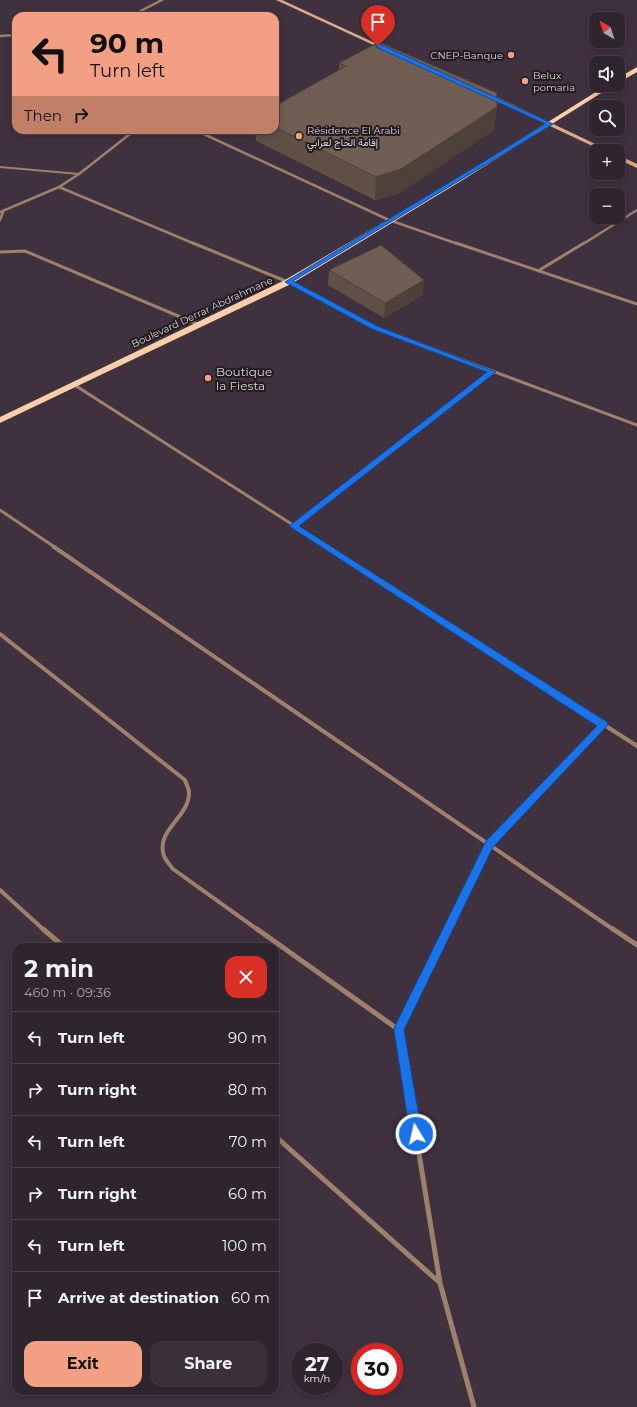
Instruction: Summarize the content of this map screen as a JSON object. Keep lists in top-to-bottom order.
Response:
{
  "streets": {
    "main road": ["Boulevard Derrar Abdrahmane"]
  },
  "places": [
    "CNEP-Banque",
    "Belux pomaria",
    "Résidence El Arabi إقامة الحاج لعرابي",
    "Boutique la Fiesta"
  ],
  "north": "top left",
  "page": {
    "map_buttons": ["+", "−"],
    "turn": ["90 m", "Turn left"],
    "then": "Then",
    "heading": ["2 min", "460 m · 09:36"],
    "list": [
      {
        "name": "Turn left",
        "value": "90 m"
      },
      {
        "name": "Turn right",
        "value": "80 m"
      },
      {
        "name": "Turn left",
        "value": "70 m"
      },
      {
        "name": "Turn right",
        "value": "60 m"
      },
      {
        "name": "Turn left",
        "value": "100 m"
      },
      {
        "name": "Arrive at destination",
        "value": "60 m"
      }
    ],
    "buttons": ["Exit", "Share"],
    "speed": "27 km/h",
    "limit": "30"
  }
}
